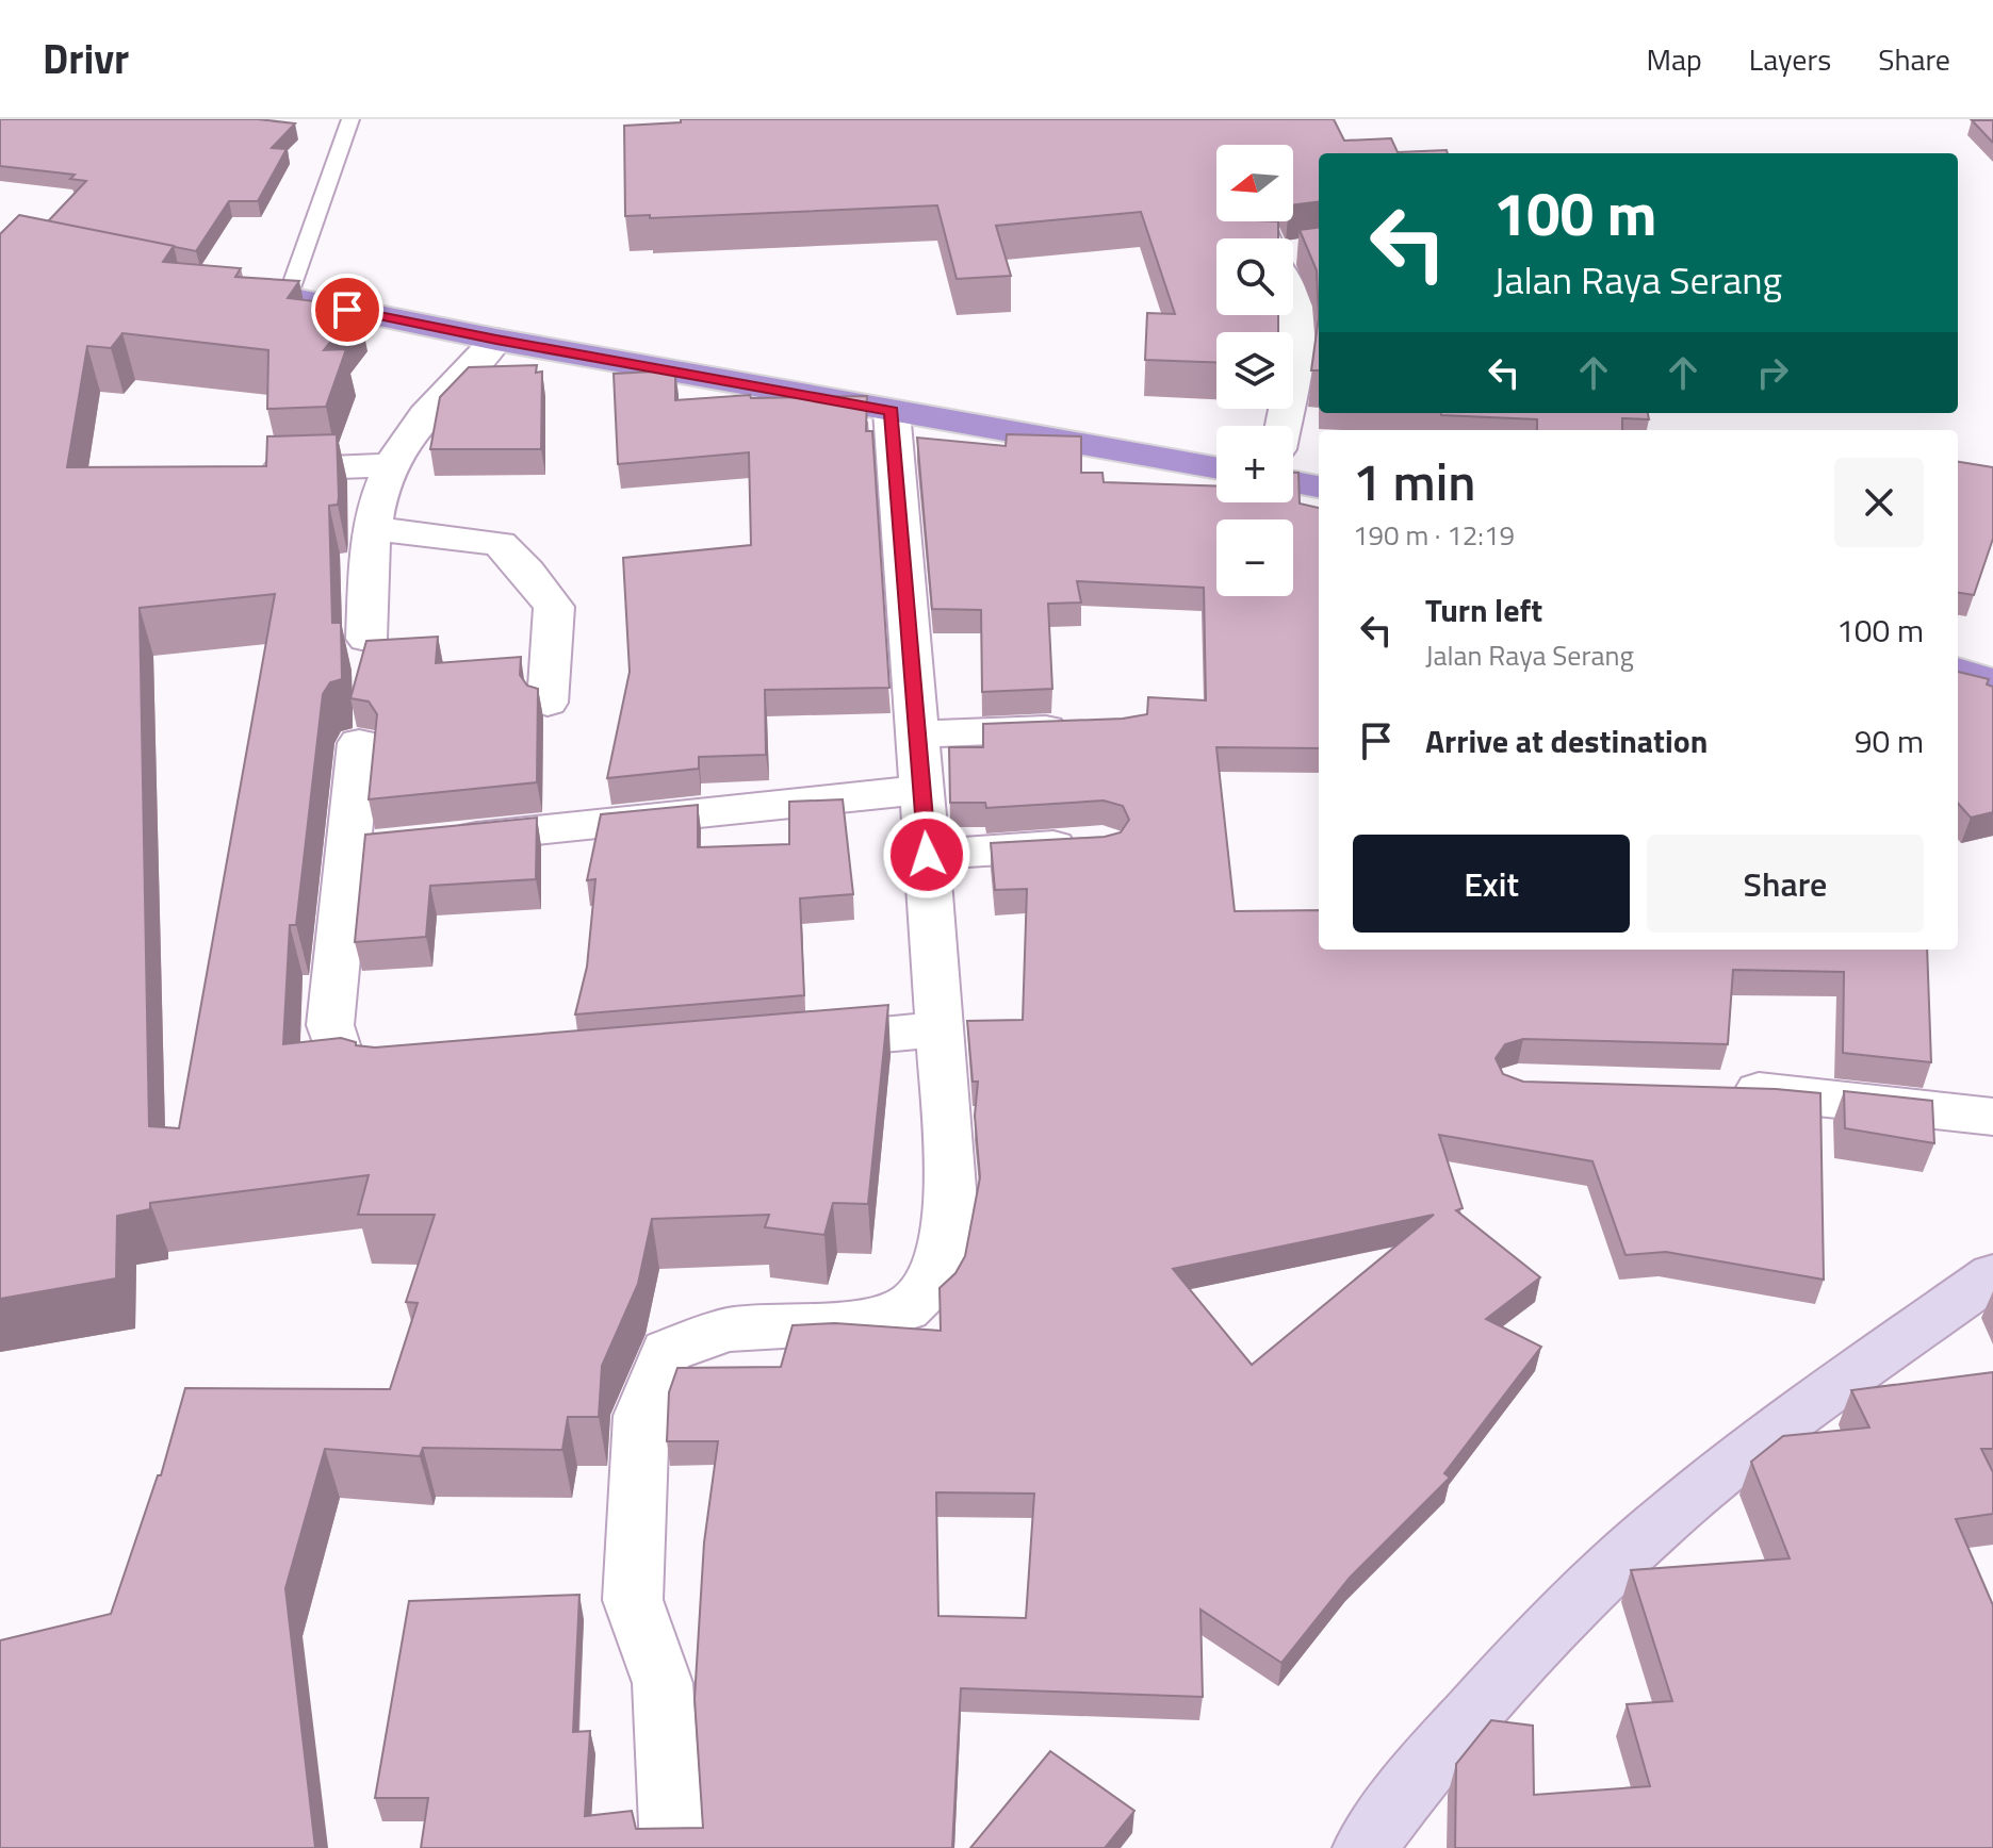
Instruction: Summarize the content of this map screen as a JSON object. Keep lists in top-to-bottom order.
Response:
{
  "north": "left",
  "page": {
    "header": "Drivr",
    "nav": ["Map", "Layers", "Share"],
    "map_buttons": ["+", "−"],
    "turn": ["100 m", "Jalan Raya Serang"],
    "heading": ["1 min", "190 m · 12:19"],
    "list": [
      {
        "name": "Turn left",
        "note": "Jalan Raya Serang",
        "value": "100 m"
      },
      {
        "name": "Arrive at destination",
        "value": "90 m"
      }
    ],
    "buttons": ["Exit", "Share"]
  }
}
